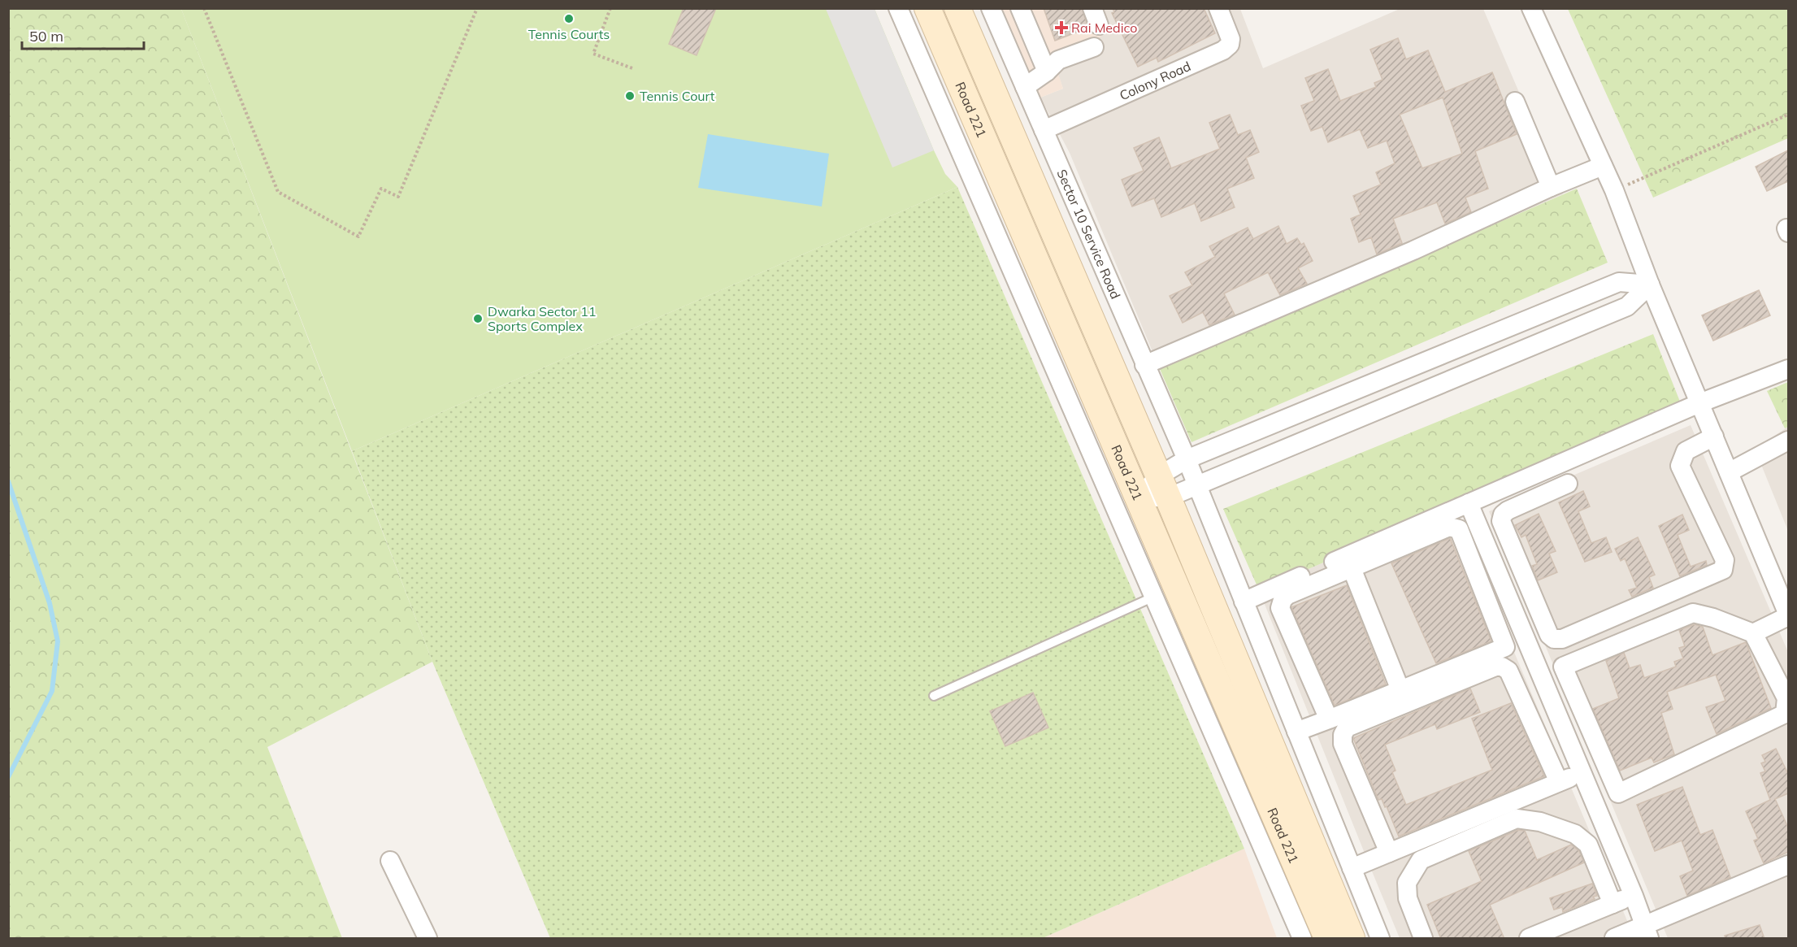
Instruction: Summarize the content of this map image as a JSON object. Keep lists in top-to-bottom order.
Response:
{
  "streets": {
    "main road": ["Road 221"],
    "street": ["Colony Road", "Sector 10 Service Road"]
  },
  "crossings": [
    ["Colony Road", "Sector 10 Service Road"]
  ],
  "places": {
    "other": ["Tennis Courts", "Tennis Court", "Dwarka Sector 11 Sports Complex"],
    "health": ["Rai Medico"]
  },
  "scale_bar": "50 m"
}
